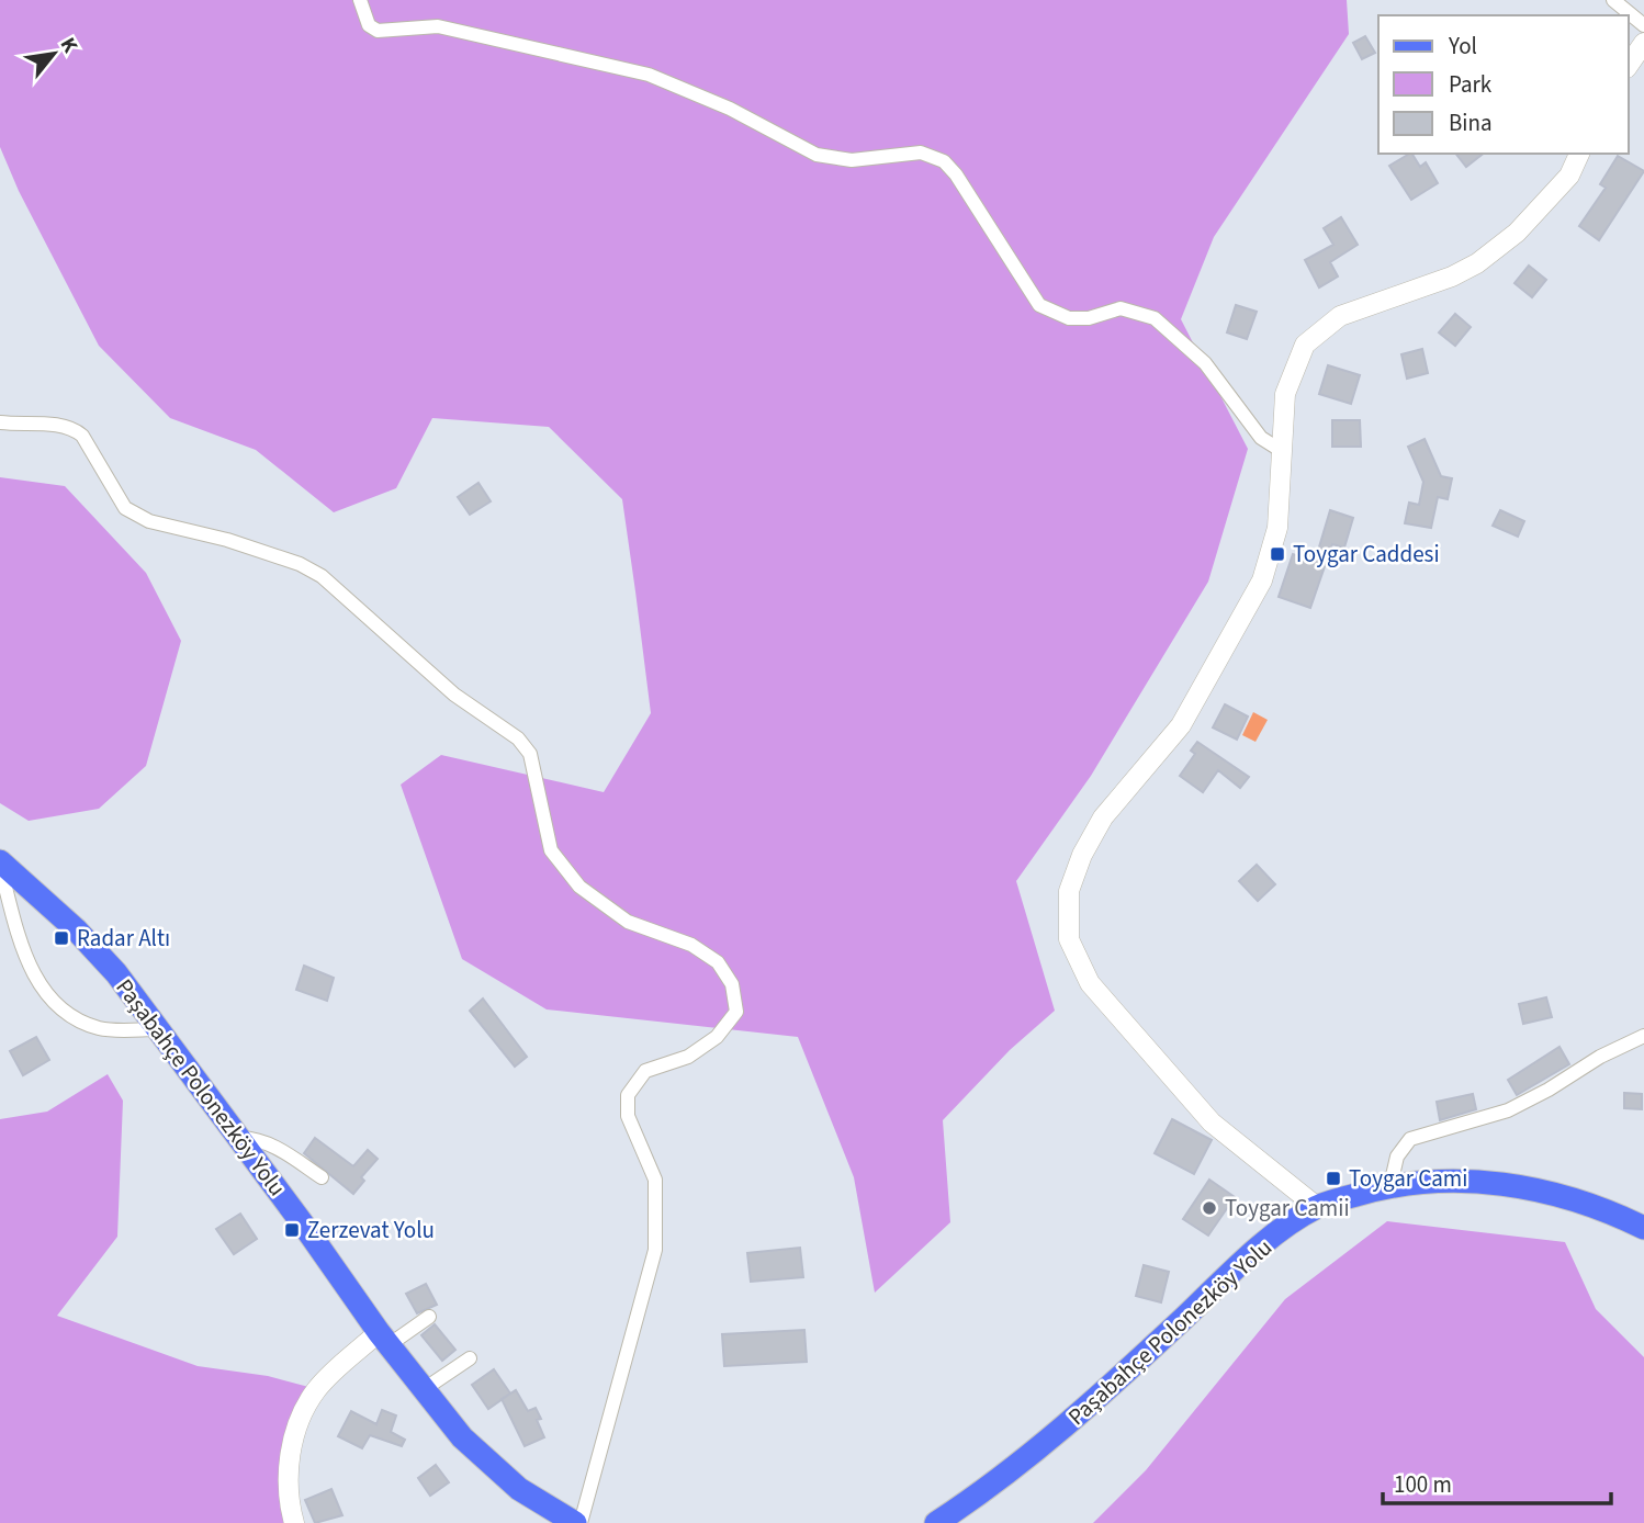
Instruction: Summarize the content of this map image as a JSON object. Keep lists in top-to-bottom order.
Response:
{
  "streets": {
    "main road": ["Paşabahçe Polonezköy Yolu"]
  },
  "places": {
    "transit": [
      "Toygar Caddesi",
      "Radar Altı",
      "Toygar Cami",
      "Zerzevat Yolu"
    ],
    "other": ["Toygar Camii"]
  },
  "legend": ["Yol", "Park", "Bina"],
  "scale_bar": "100 m",
  "north": "top right"
}
